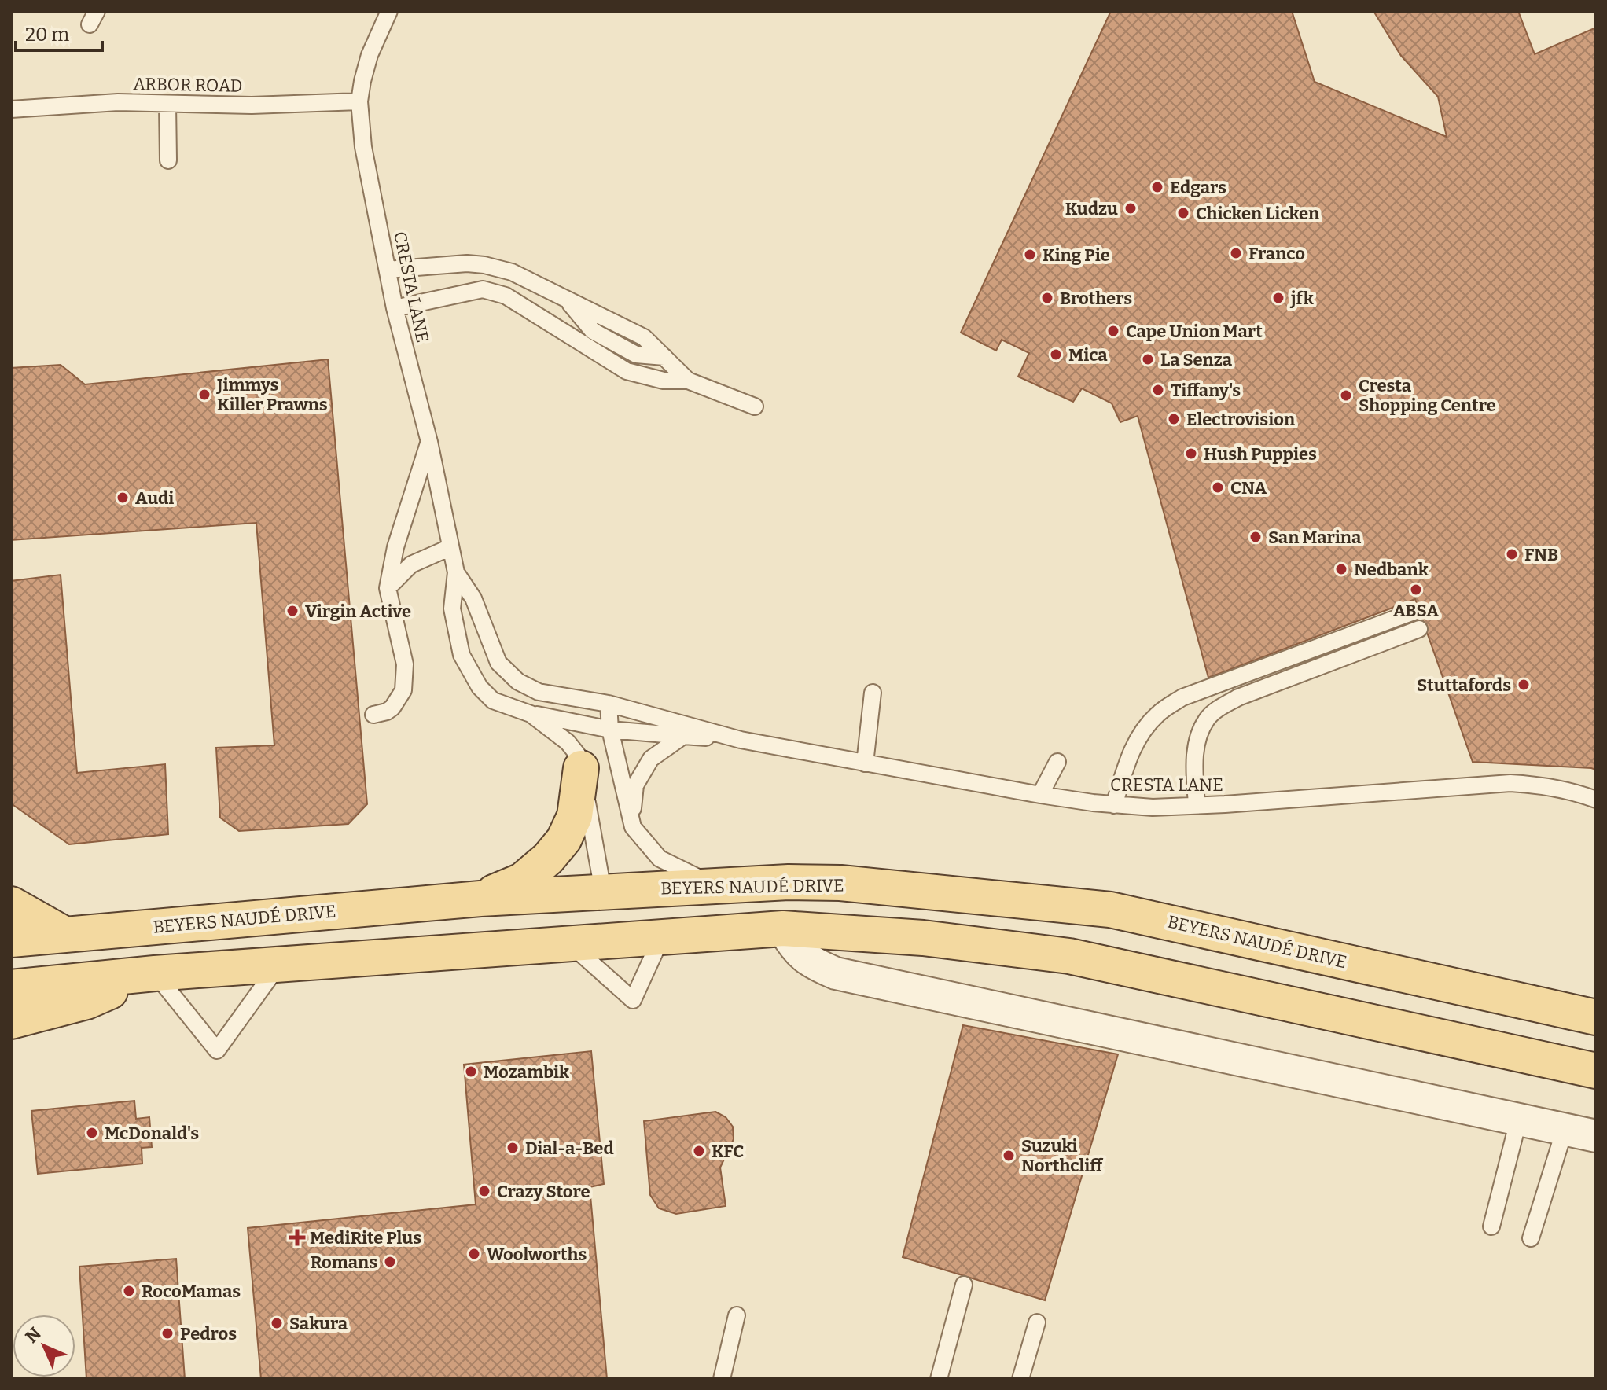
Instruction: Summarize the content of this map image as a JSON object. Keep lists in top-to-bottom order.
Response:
{
  "streets": {
    "main road": ["BEYERS NAUDÉ DRIVE"],
    "lane": ["ARBOR ROAD", "CRESTA LANE"]
  },
  "crossings": [
    ["ARBOR ROAD", "CRESTA LANE"],
    ["CRESTA LANE", "BEYERS NAUDÉ DRIVE"]
  ],
  "places": {
    "other": [
      "Edgars",
      "Kudzu",
      "Chicken Licken",
      "Franco",
      "King Pie",
      "Brothers",
      "jfk",
      "Cape Union Mart",
      "Mica",
      "La Senza",
      "Tiffany's",
      "Jimmys Killer Prawns",
      "Cresta Shopping Centre",
      "Electrovision",
      "Hush Puppies",
      "CNA",
      "Audi",
      "San Marina",
      "FNB",
      "Nedbank",
      "ABSA",
      "Virgin Active",
      "Stuttafords",
      "Mozambik",
      "McDonald's",
      "Dial-a-Bed",
      "KFC",
      "Suzuki Northcliff",
      "Crazy Store",
      "Woolworths",
      "Romans",
      "RocoMamas",
      "Sakura",
      "Pedros"
    ],
    "health": ["MediRite Plus"]
  },
  "scale_bar": "20 m",
  "north": "top left"
}
